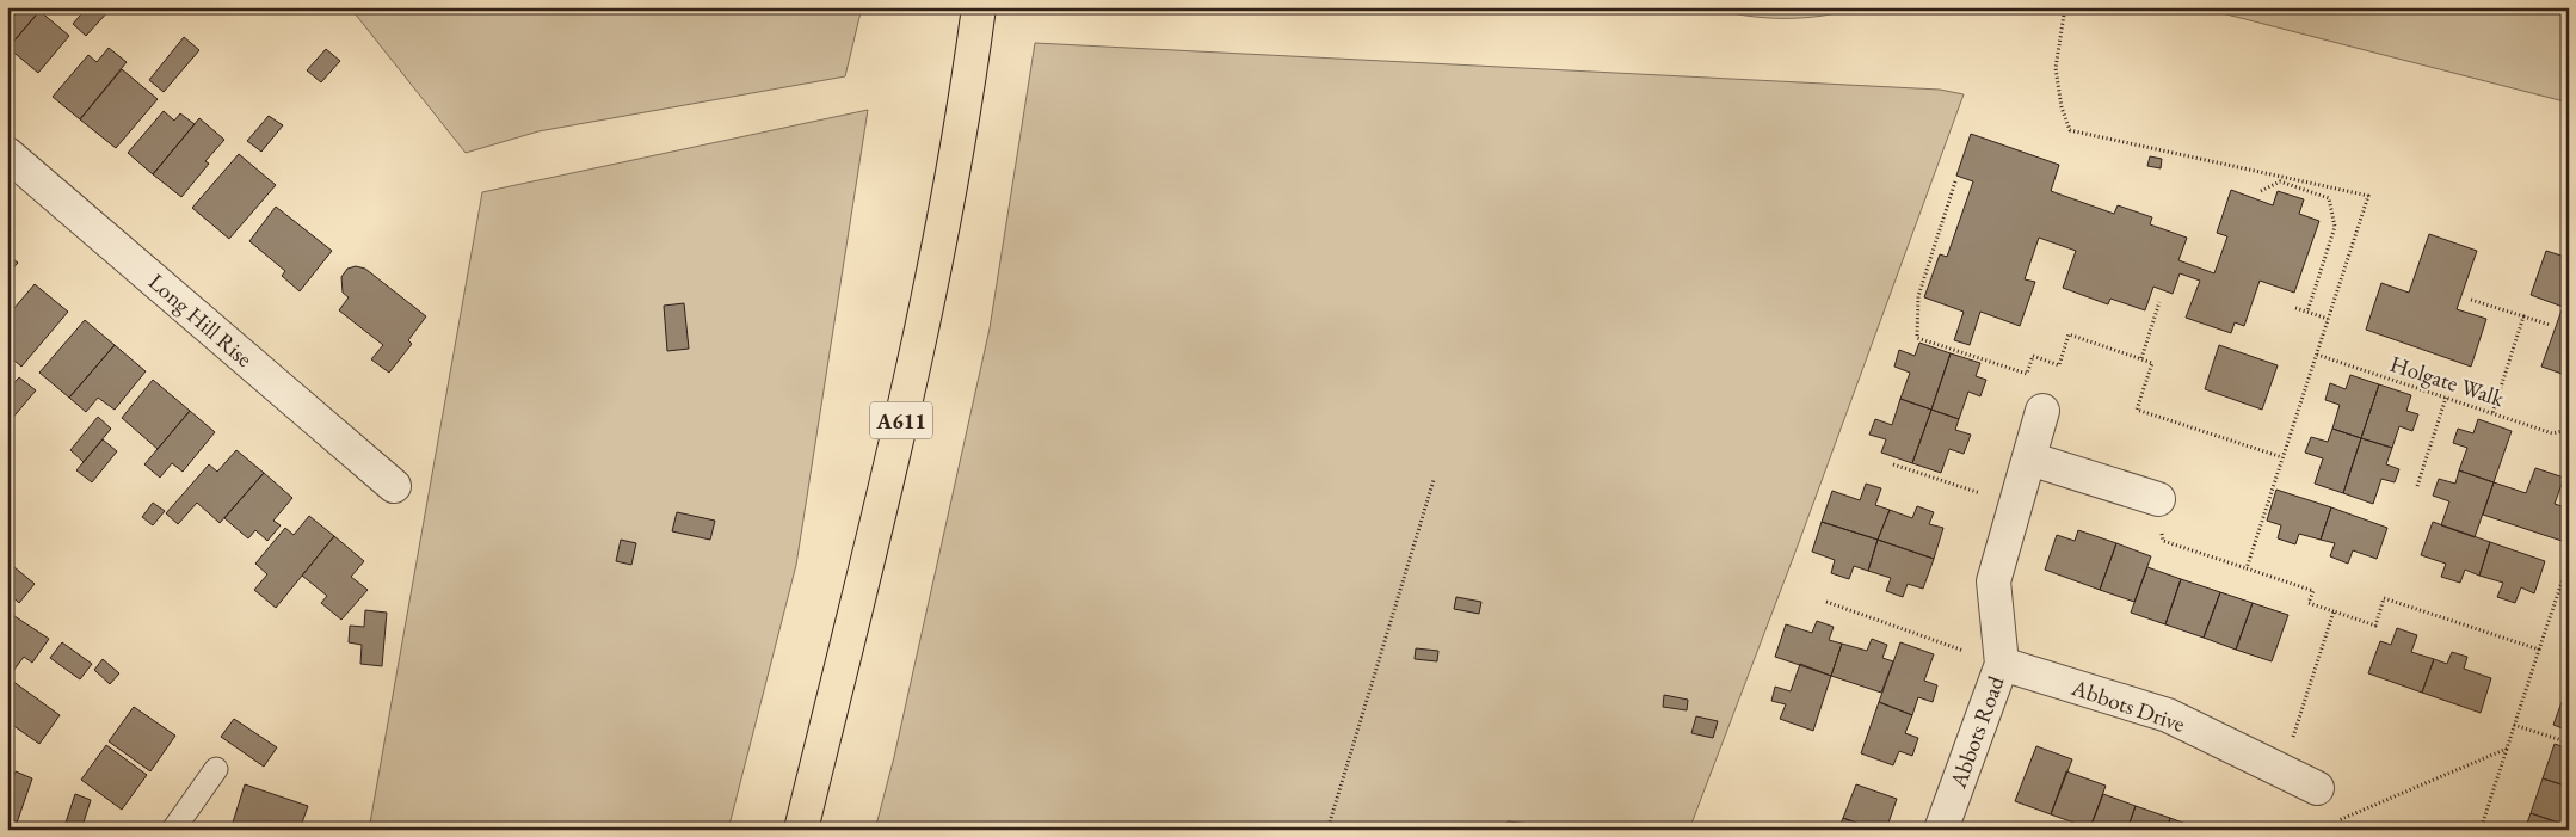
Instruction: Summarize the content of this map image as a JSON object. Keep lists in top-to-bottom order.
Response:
{
  "streets": {
    "main road": ["A611"],
    "street": ["Long Hill Rise", "Abbots Drive", "Abbots Road"],
    "path": ["Holgate Walk"]
  },
  "crossings": [
    ["Abbots Drive", "Abbots Road"]
  ]
}
